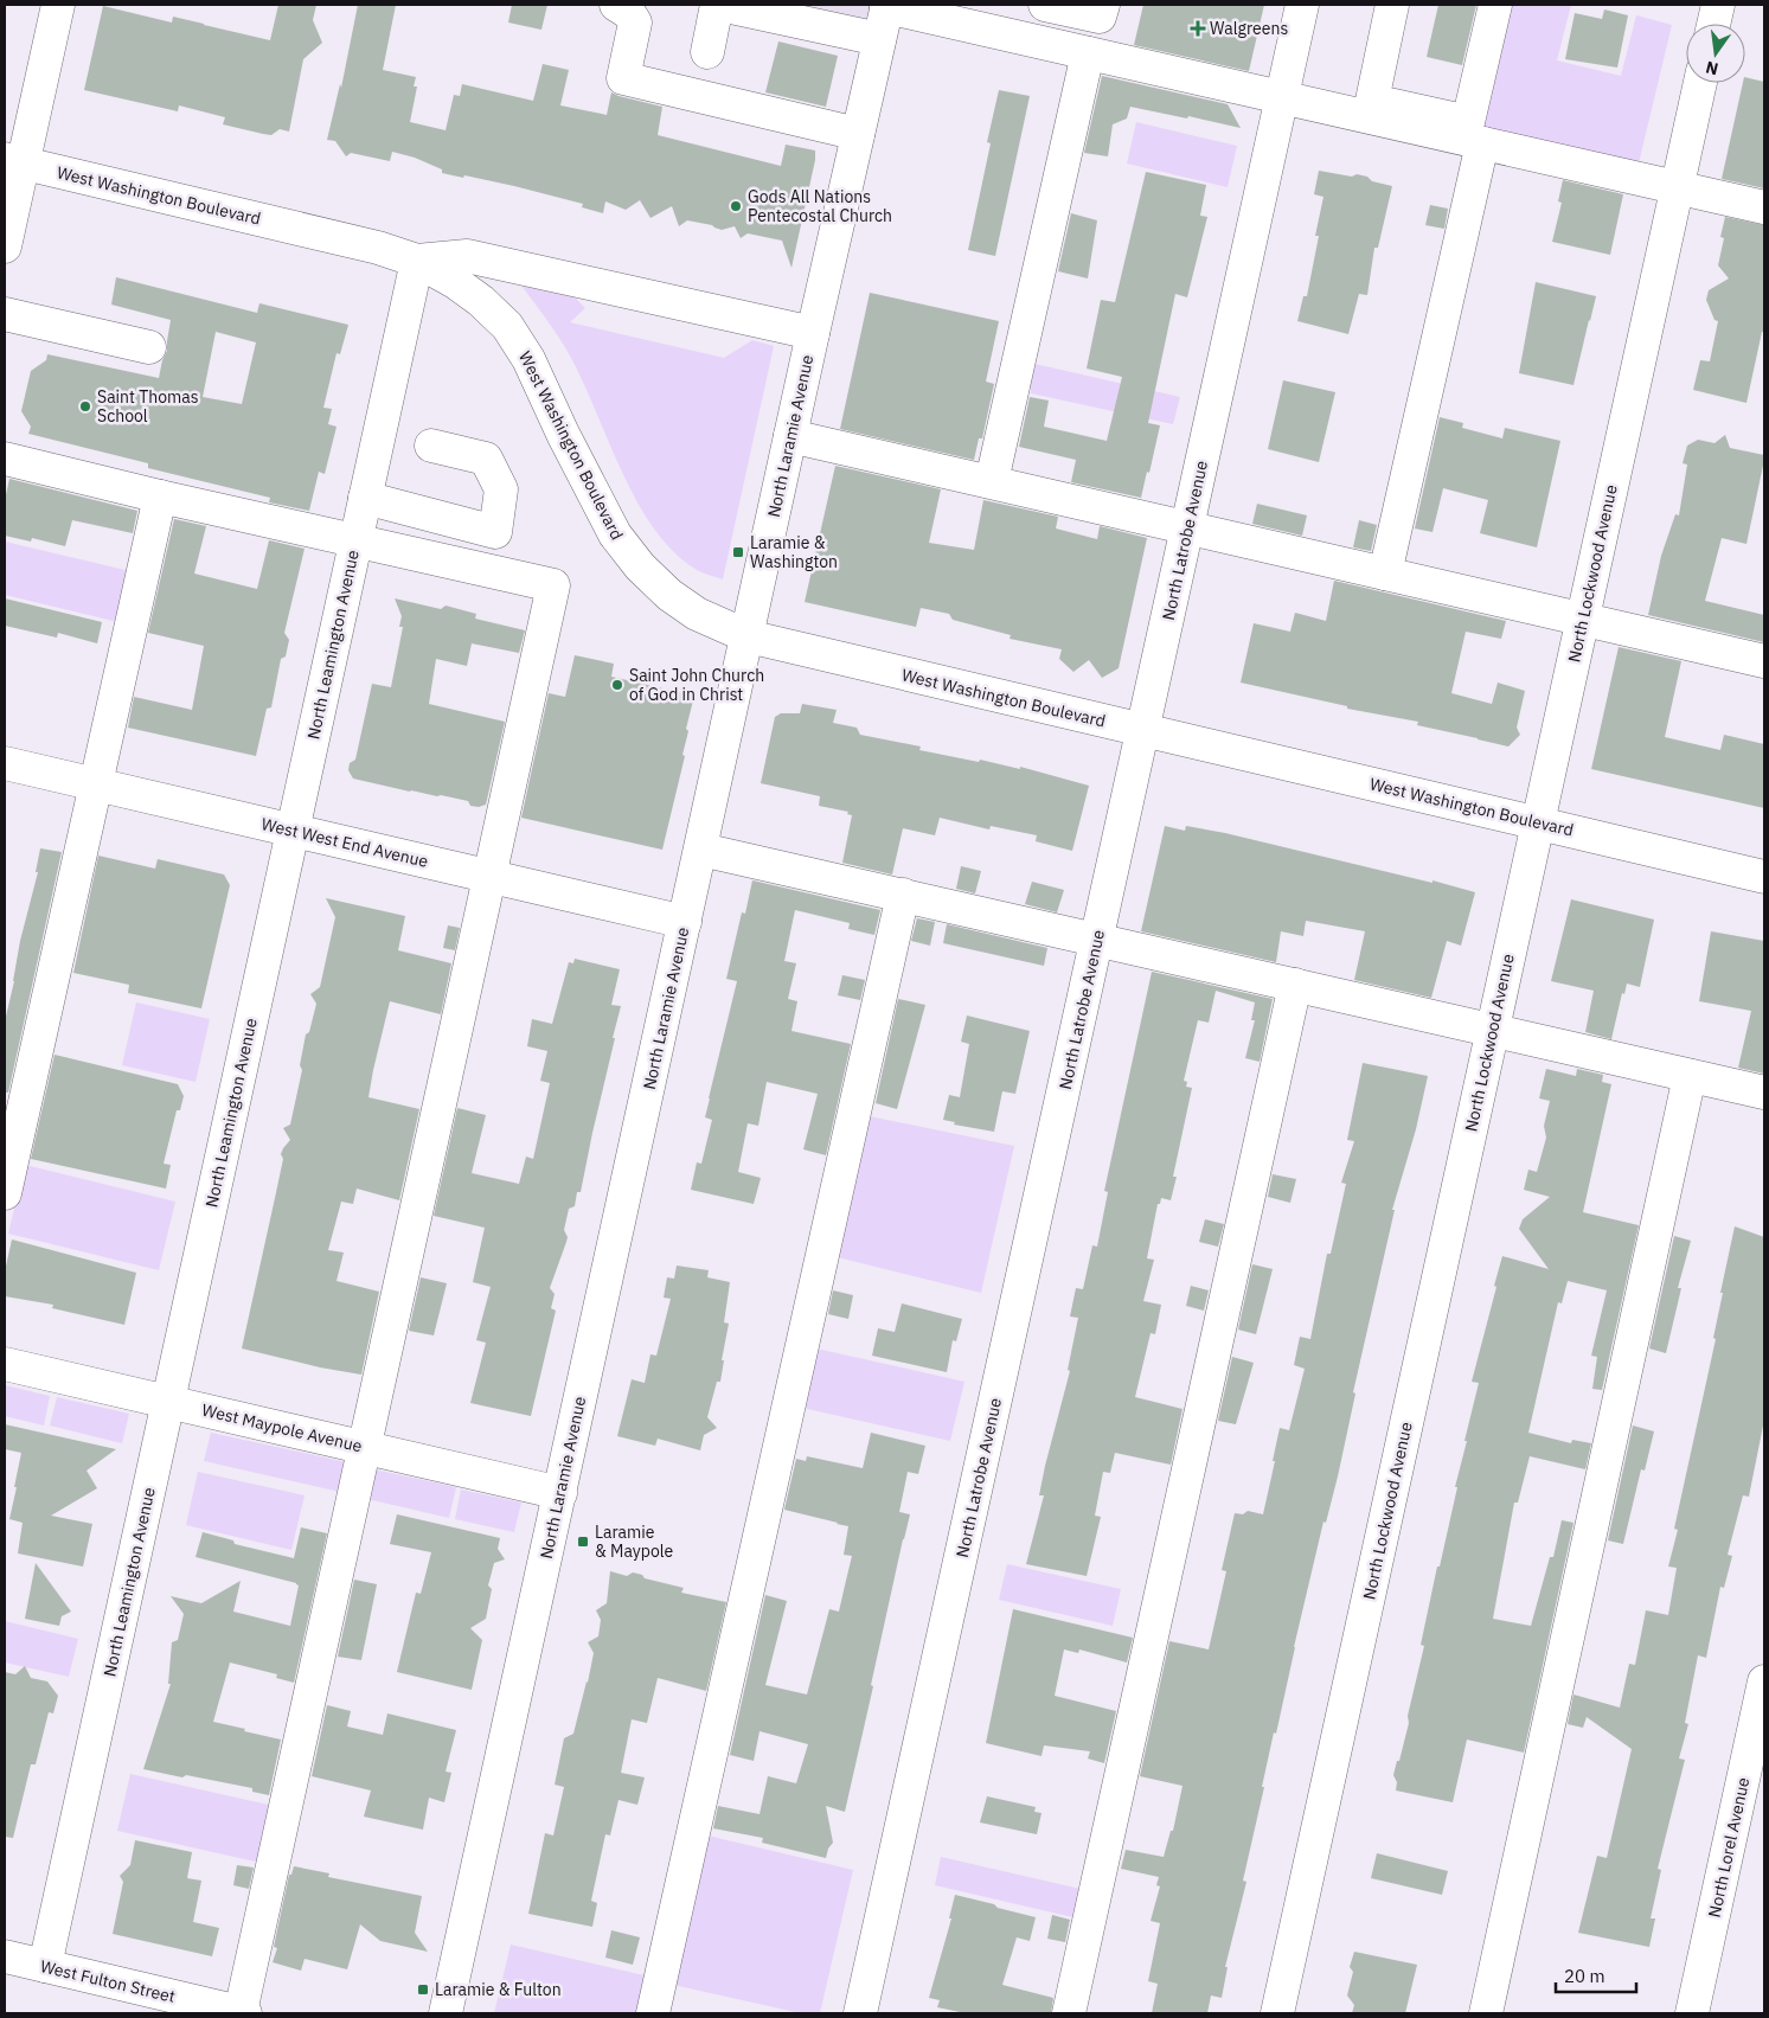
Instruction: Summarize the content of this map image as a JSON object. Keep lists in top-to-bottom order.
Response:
{
  "streets": {
    "street": [
      "West Washington Boulevard",
      "North Laramie Avenue",
      "North Latrobe Avenue",
      "North Lockwood Avenue",
      "North Leamington Avenue",
      "West West End Avenue",
      "West Maypole Avenue",
      "North Lorel Avenue",
      "West Fulton Street"
    ]
  },
  "crossings": [
    ["West Washington Boulevard", "North Laramie Avenue"],
    ["West Washington Boulevard", "North Latrobe Avenue"],
    ["West Washington Boulevard", "North Lockwood Avenue"],
    ["West Washington Boulevard", "North Leamington Avenue"],
    ["North Laramie Avenue", "West West End Avenue"],
    ["North Laramie Avenue", "West Maypole Avenue"],
    ["North Leamington Avenue", "West West End Avenue"],
    ["North Leamington Avenue", "West Maypole Avenue"],
    ["North Leamington Avenue", "West Fulton Street"]
  ],
  "places": {
    "health": ["Walgreens"],
    "other": ["Gods All Nations Pentecostal Church", "Saint Thomas School", "Saint John Church of God in Christ"],
    "transit": ["Laramie & Washington", "Laramie & Maypole", "Laramie & Fulton"]
  },
  "scale_bar": "20 m",
  "north": "bottom"
}
